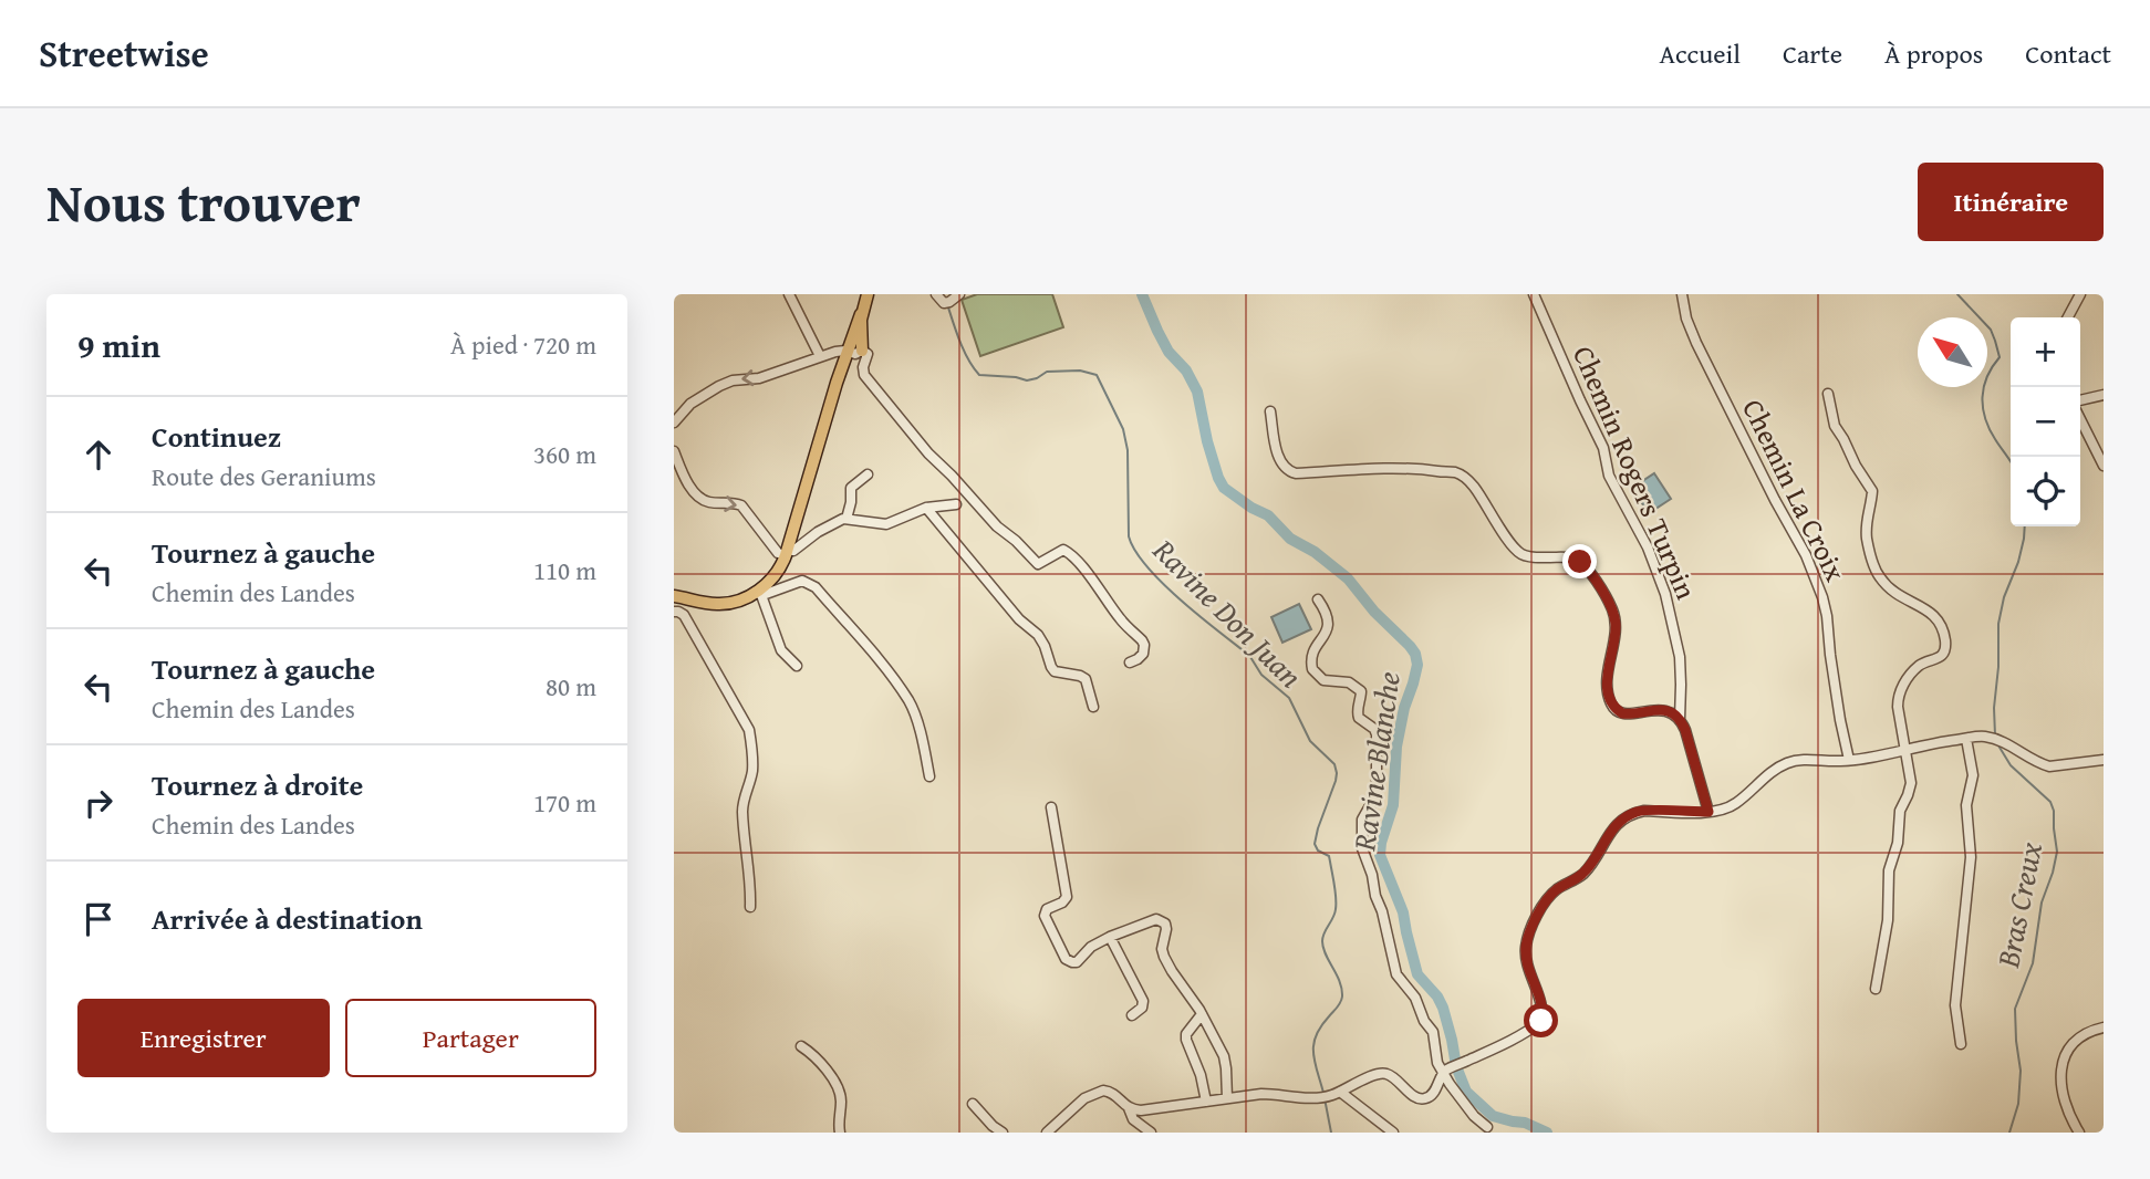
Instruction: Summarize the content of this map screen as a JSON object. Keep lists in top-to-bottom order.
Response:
{
  "streets": {
    "street": ["Chemin Rogers Turpin", "Chemin La Croix"]
  },
  "water": ["Ravine Don Juan", "Ravine Blanche", "Bras Creux"],
  "north": "top left",
  "page": {
    "header": "Streetwise",
    "nav": [
      "Accueil",
      "Carte",
      "À propos",
      "Contact"
    ],
    "title": "Nous trouver",
    "buttons": [
      "Itinéraire",
      ["Enregistrer", "Partager"]
    ],
    "heading": ["9 min", "À pied · 720 m"],
    "map_buttons": ["+", "−"],
    "list": [
      ["Continuez", "Route des Geraniums", "360 m"],
      ["Tournez à gauche", "Chemin des Landes", "110 m"],
      ["Tournez à gauche", "Chemin des Landes", "80 m"],
      ["Tournez à droite", "Chemin des Landes", "170 m"],
      "Arrivée à destination"
    ]
  }
}
